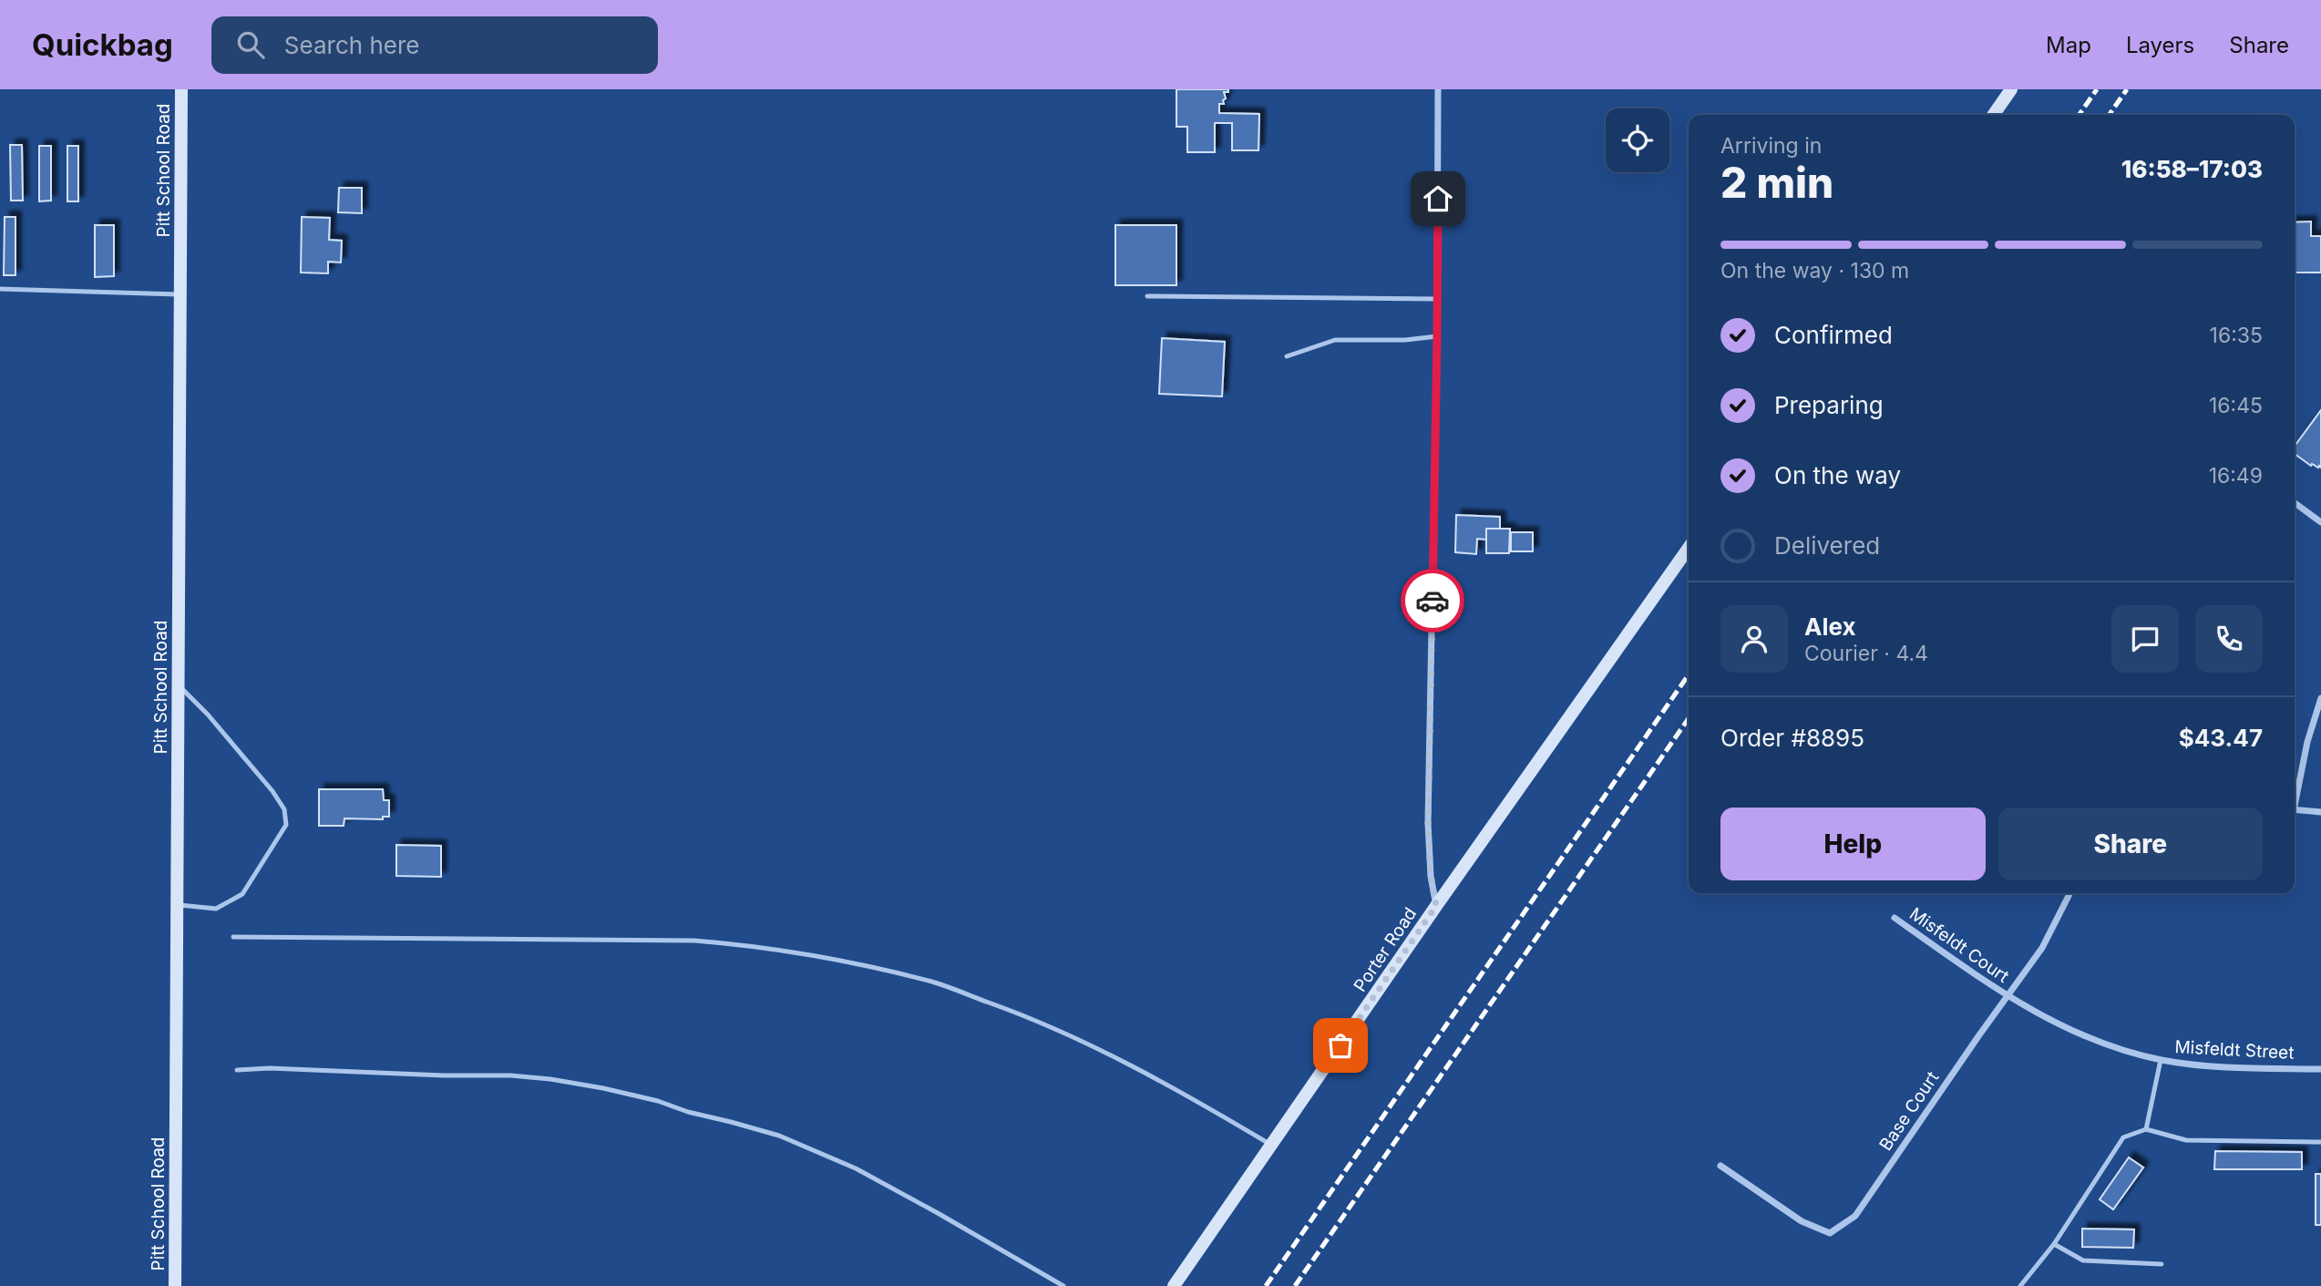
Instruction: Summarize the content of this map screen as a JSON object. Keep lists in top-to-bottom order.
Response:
{
  "streets": {
    "street": [
      "Pitt School Road",
      "Misfeldt Court",
      "Porter Road",
      "Misfeldt Street",
      "Base Court"
    ]
  },
  "crossings": [
    ["Misfeldt Court", "Misfeldt Street"],
    ["Misfeldt Court", "Base Court"],
    ["Misfeldt Street", "Base Court"]
  ],
  "page": {
    "header": "Quickbag",
    "search": "Search here",
    "nav": ["Map", "Layers", "Share"],
    "heading": ["2 min", "Arriving in", "16:58–17:03"],
    "panel": [
      "Alex",
      "Courier · 4.4",
      "Order #8895",
      "$43.47"
    ],
    "bar": "On the way · 130 m",
    "list": [
      ["Confirmed", "16:35"],
      ["Preparing", "16:45"],
      ["On the way", "16:49"],
      "Delivered"
    ],
    "buttons": ["Help", "Share"]
  }
}
